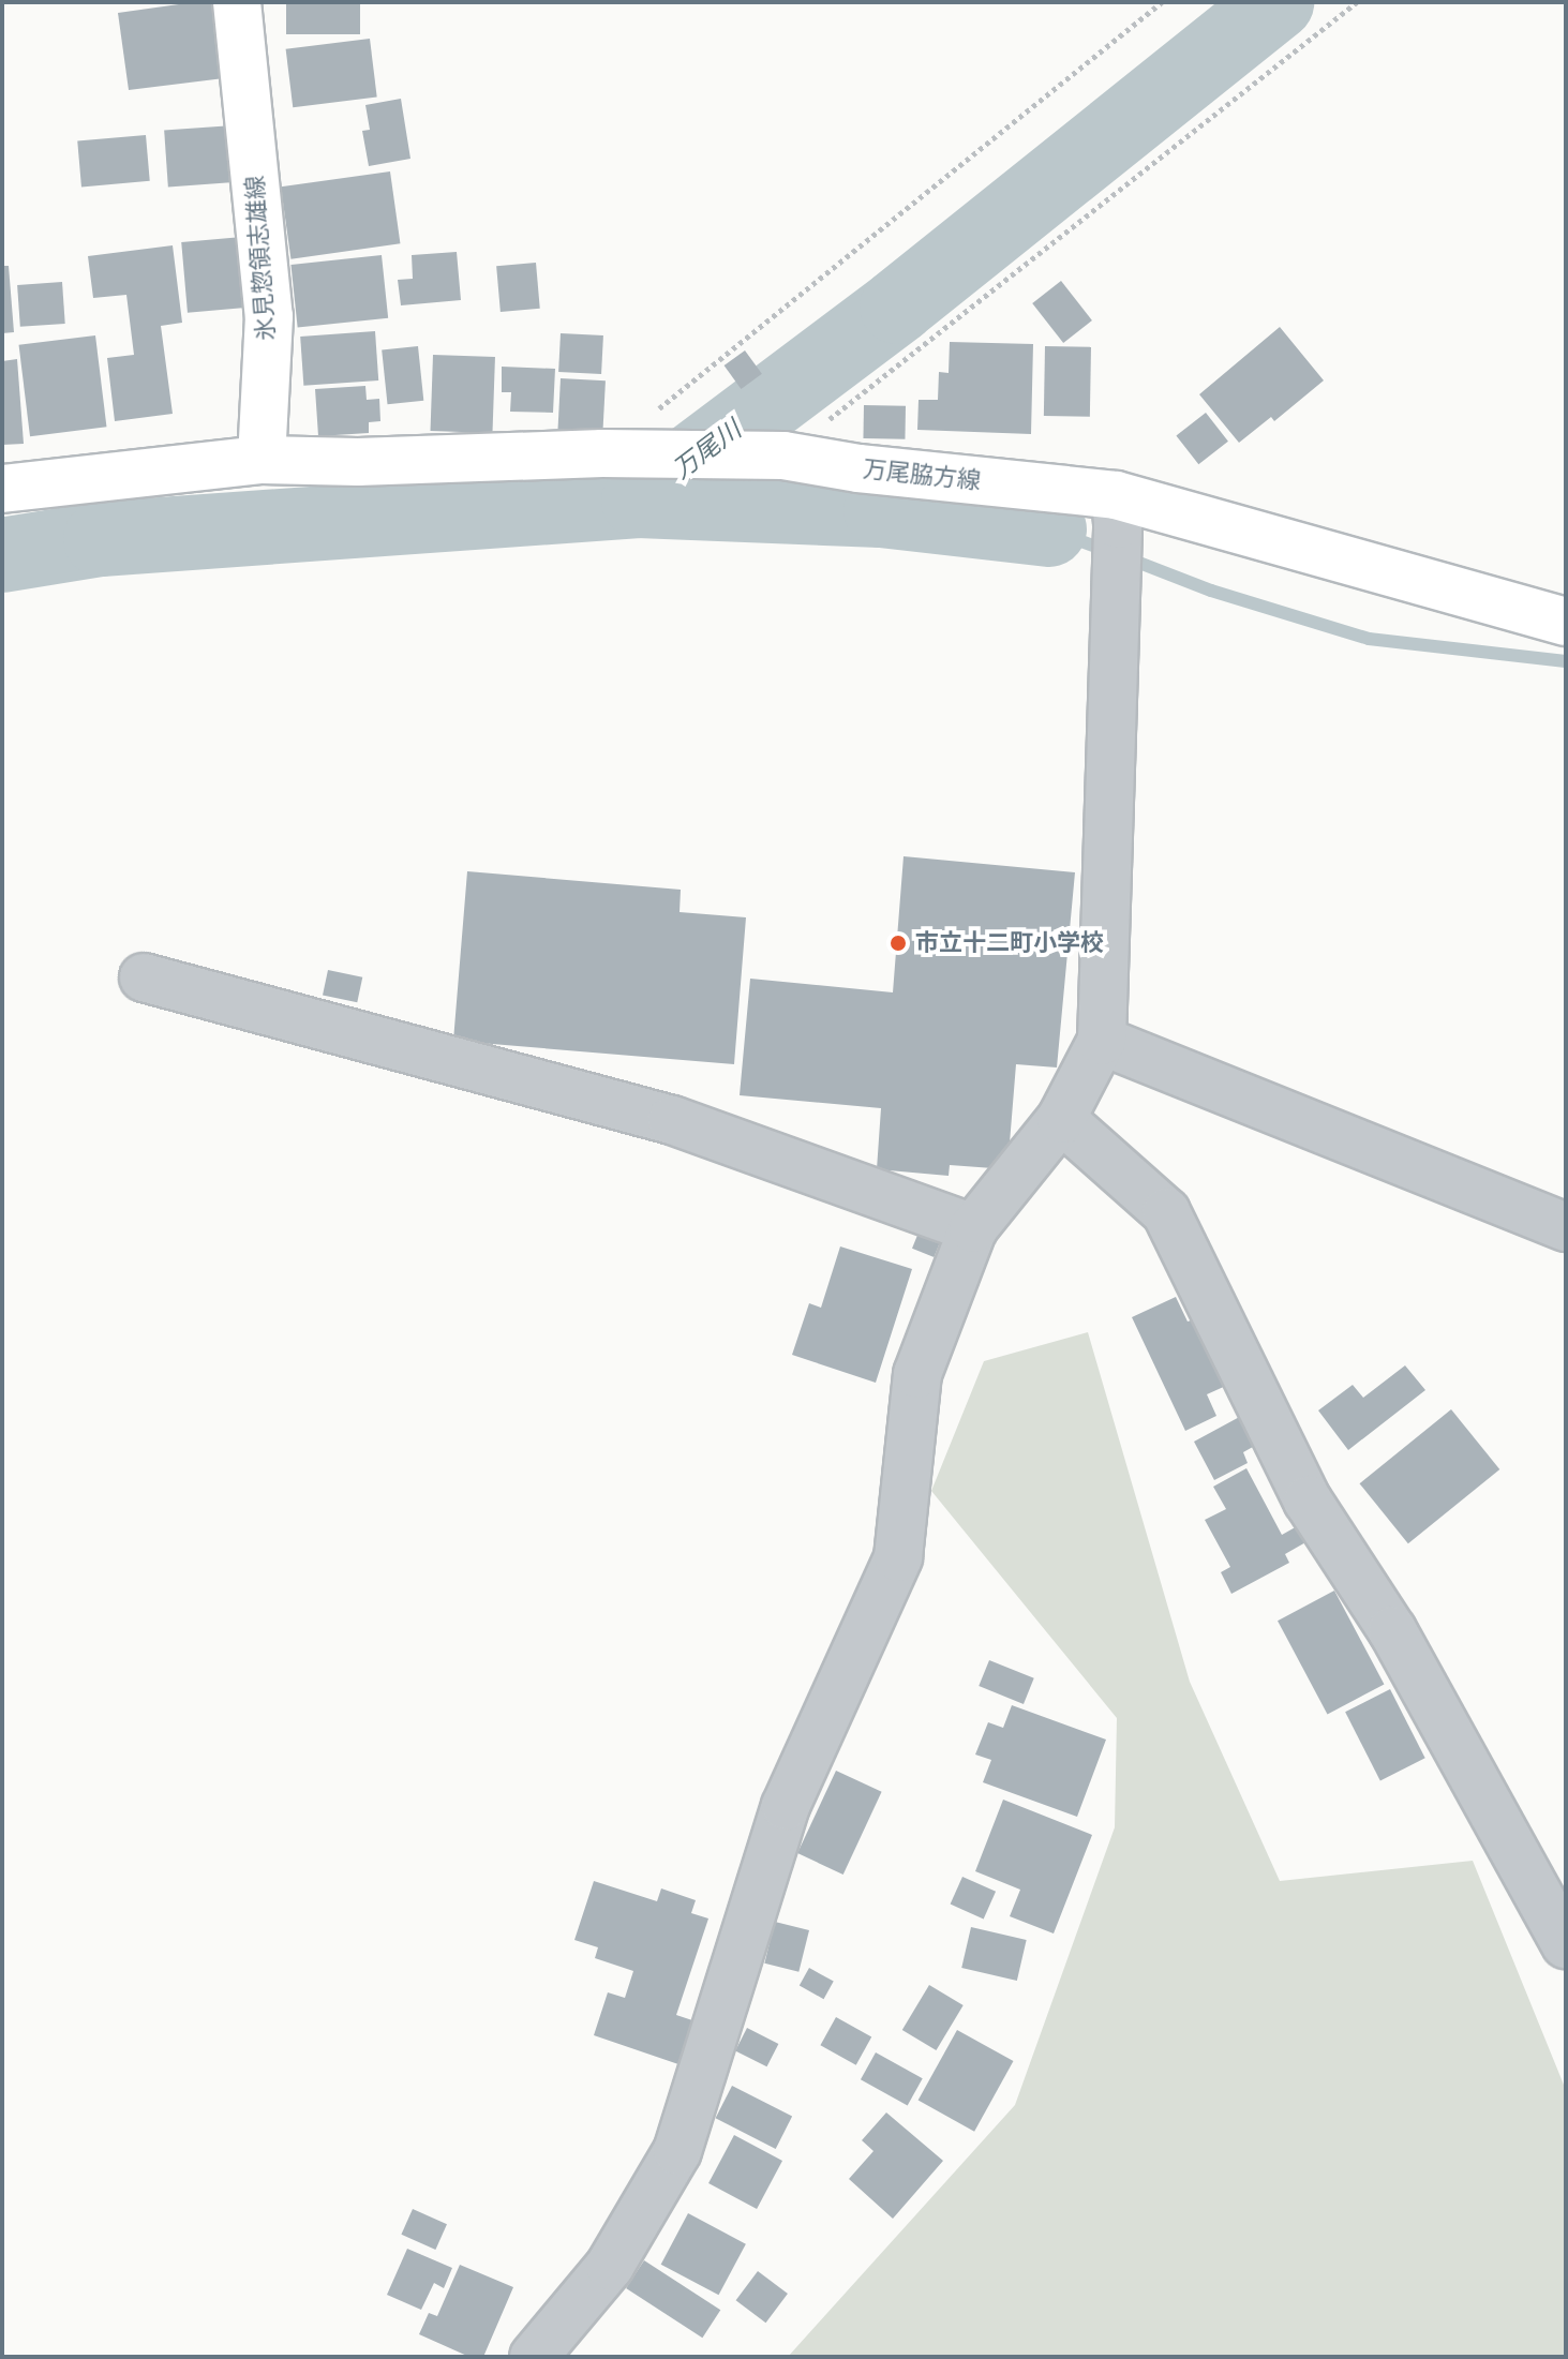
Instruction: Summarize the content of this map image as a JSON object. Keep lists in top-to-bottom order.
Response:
{
  "streets": {
    "main road": ["氷見惣領志雄線", "万尾脇方線"]
  },
  "crossings": [
    ["氷見惣領志雄線", "万尾脇方線"]
  ],
  "water": ["万尾川"],
  "places": ["市立十二町小学校"]
}
